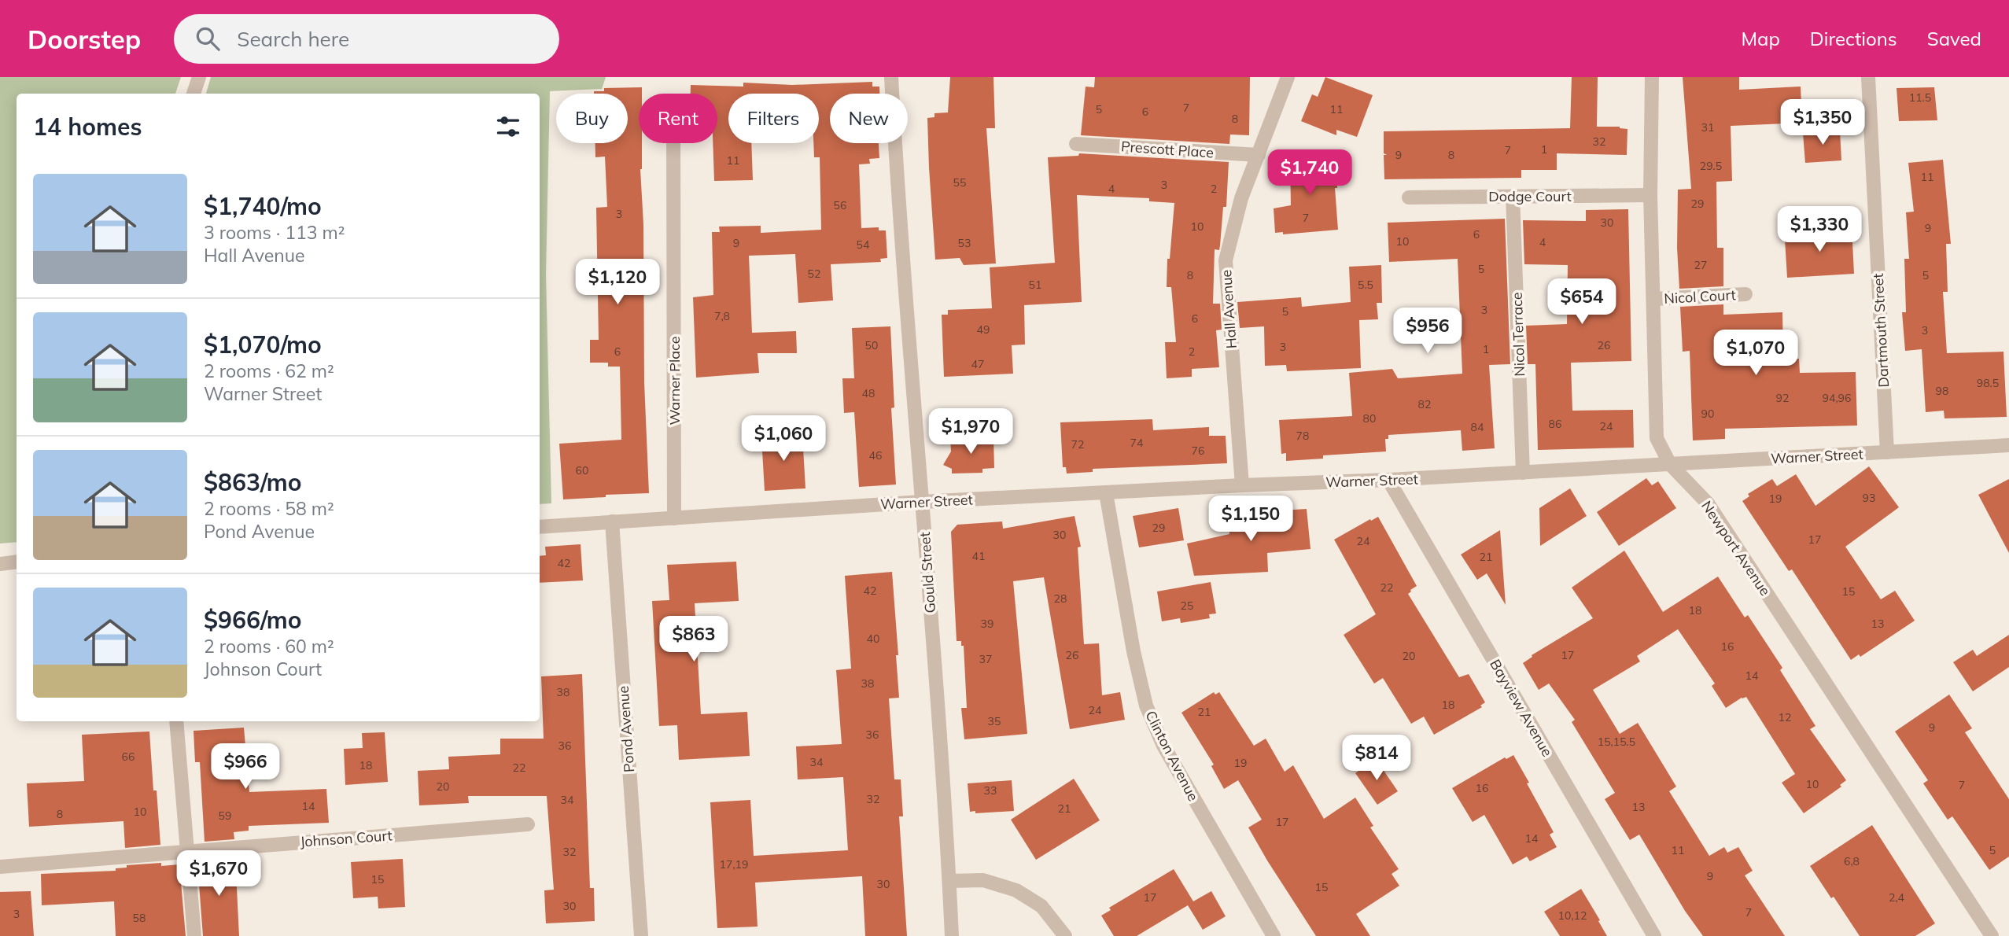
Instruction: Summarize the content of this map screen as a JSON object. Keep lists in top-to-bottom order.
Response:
{
  "streets": {
    "street": [
      "Prescott Place",
      "Dodge Court",
      "Nicol Court",
      "Hall Avenue",
      "Dartmouth Street",
      "Nicol Terrace",
      "Warner Place",
      "Warner Street",
      "Newport Avenue",
      "Gould Street",
      "Bayview Avenue",
      "Pond Avenue",
      "Clinton Avenue",
      "Johnson Court"
    ]
  },
  "crossings": [
    ["Prescott Place", "Hall Avenue"],
    ["Dodge Court", "Nicol Terrace"],
    ["Dodge Court", "Newport Avenue"],
    ["Nicol Court", "Newport Avenue"],
    ["Hall Avenue", "Warner Street"],
    ["Dartmouth Street", "Warner Street"],
    ["Nicol Terrace", "Warner Street"],
    ["Warner Place", "Warner Street"],
    ["Warner Street", "Newport Avenue"],
    ["Warner Street", "Gould Street"],
    ["Warner Street", "Bayview Avenue"],
    ["Warner Street", "Pond Avenue"],
    ["Warner Street", "Clinton Avenue"]
  ],
  "house_numbers": [
    "11.5",
    "7",
    "5",
    "11",
    "6",
    "8",
    "31",
    "32",
    "1",
    "7",
    "9",
    "8",
    "11",
    "29.5",
    "11",
    "55",
    "3",
    "4",
    "2",
    "29",
    "56",
    "3",
    "7",
    "30",
    "10",
    "9",
    "6",
    "10",
    "4",
    "9",
    "53",
    "54",
    "27",
    "5",
    "52",
    "8",
    "5",
    "51",
    "5.5",
    "3",
    "5",
    "7,8",
    "6",
    "49",
    "3",
    "50",
    "26",
    "3",
    "1",
    "6",
    "2",
    "47",
    "98.5",
    "98",
    "48",
    "92",
    "94,96",
    "82",
    "90",
    "80",
    "86",
    "24",
    "84",
    "78",
    "74",
    "72",
    "76",
    "46",
    "60",
    "93",
    "19",
    "29",
    "30",
    "17",
    "24",
    "41",
    "21",
    "42",
    "22",
    "42",
    "15",
    "28",
    "25",
    "18",
    "39",
    "13",
    "40",
    "16",
    "26",
    "17",
    "20",
    "37",
    "14",
    "38",
    "38",
    "18",
    "24",
    "21",
    "12",
    "35",
    "9",
    "36",
    "15,15.5",
    "36",
    "66",
    "34",
    "19",
    "18",
    "22",
    "10",
    "7",
    "20",
    "16",
    "33",
    "32",
    "34",
    "14",
    "13",
    "21",
    "10",
    "8",
    "59",
    "17",
    "14",
    "11",
    "5",
    "32",
    "6,8",
    "17,19",
    "9",
    "15",
    "30",
    "15",
    "17",
    "2,4",
    "30",
    "7",
    "3",
    "10,12",
    "58"
  ],
  "page": {
    "header": "Doorstep",
    "search": "Search here",
    "nav": ["Map", "Directions", "Saved"],
    "chip": [
      "Buy",
      "Rent",
      "Filters",
      "New"
    ],
    "heading": "14 homes",
    "price": [
      "$1,350",
      "$1,740",
      "$1,330",
      "$1,120",
      "$654",
      "$956",
      "$1,070",
      "$1,970",
      "$1,060",
      "$1,150",
      "$863",
      "$814",
      "$966",
      "$1,670"
    ],
    "list": [
      {
        "name": "$1,740/mo",
        "note": "3 rooms · 113 m² · Hall Avenue"
      },
      {
        "name": "$1,070/mo",
        "note": "2 rooms · 62 m² · Warner Street"
      },
      {
        "name": "$863/mo",
        "note": "2 rooms · 58 m² · Pond Avenue"
      },
      {
        "name": "$966/mo",
        "note": "2 rooms · 60 m² · Johnson Court"
      }
    ]
  }
}
